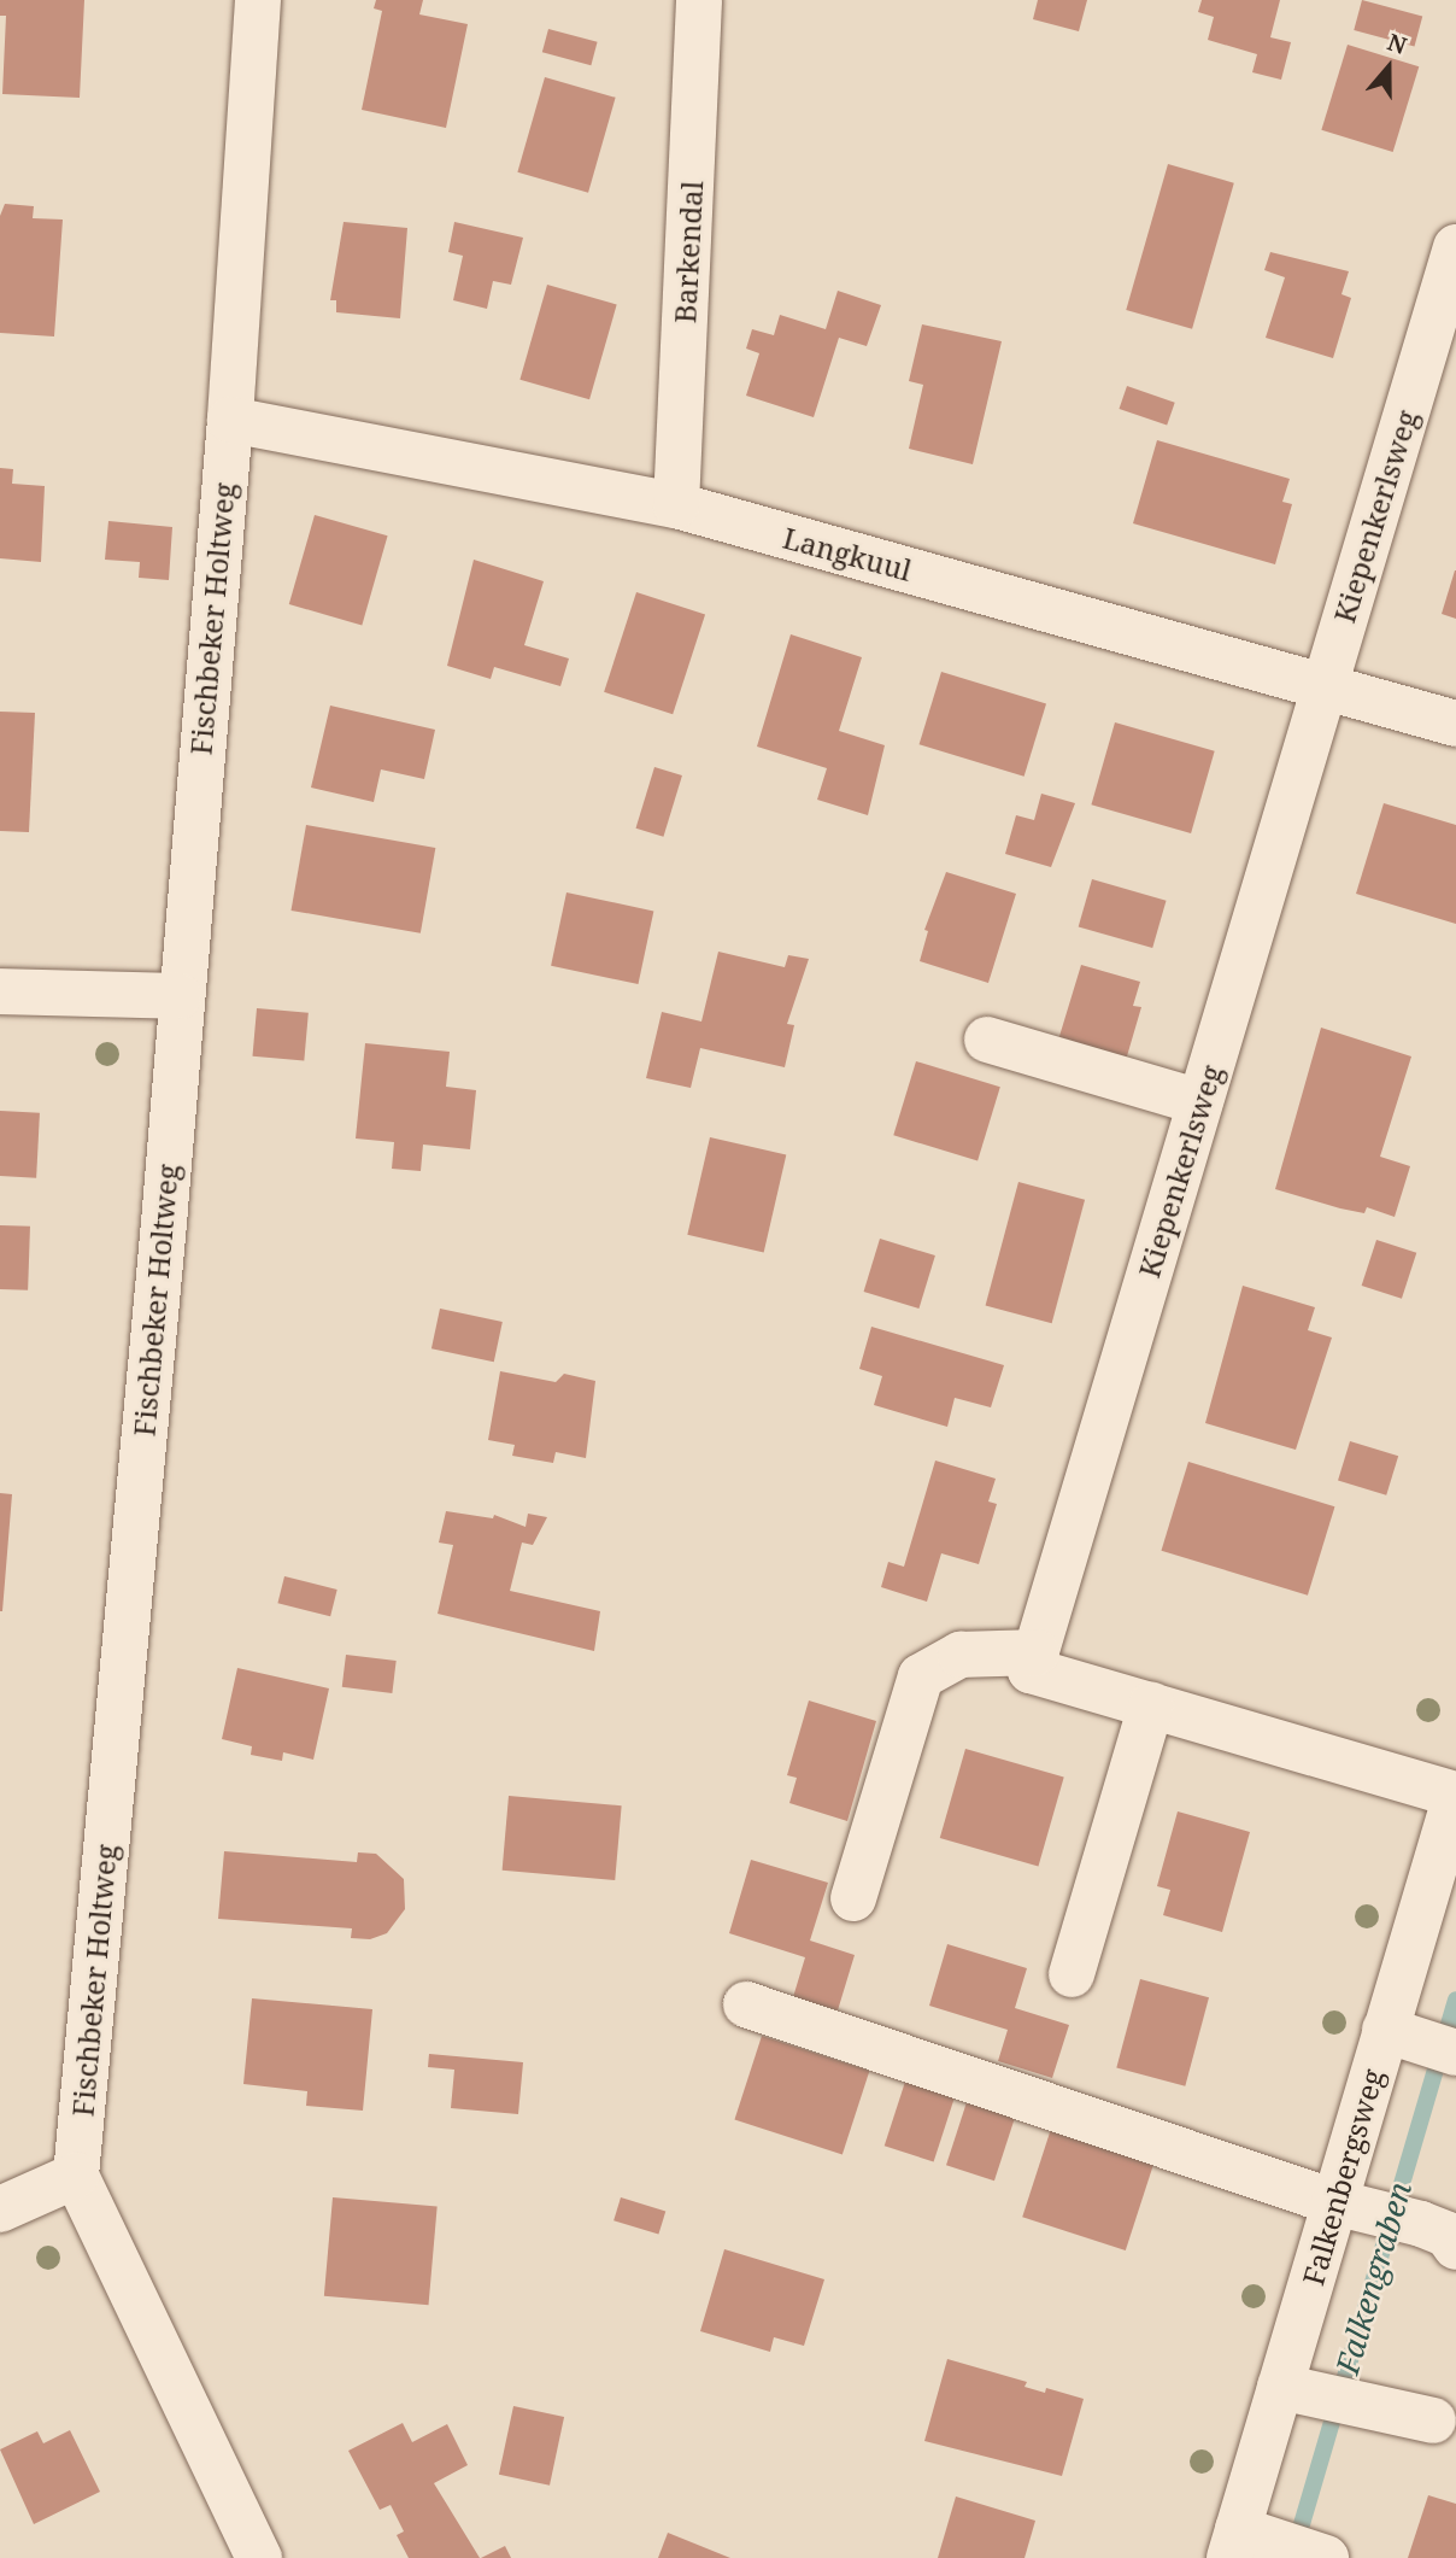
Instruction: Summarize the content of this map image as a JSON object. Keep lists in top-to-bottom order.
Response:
{
  "streets": {
    "street": [
      "Barkendal",
      "Kiepenkerlsweg",
      "Langkuul",
      "Fischbeker Holtweg",
      "Falkenbergsweg"
    ]
  },
  "crossings": [
    ["Barkendal", "Langkuul"],
    ["Kiepenkerlsweg", "Langkuul"],
    ["Langkuul", "Fischbeker Holtweg"]
  ],
  "water": ["Falkengraben"],
  "north": "top"
}
